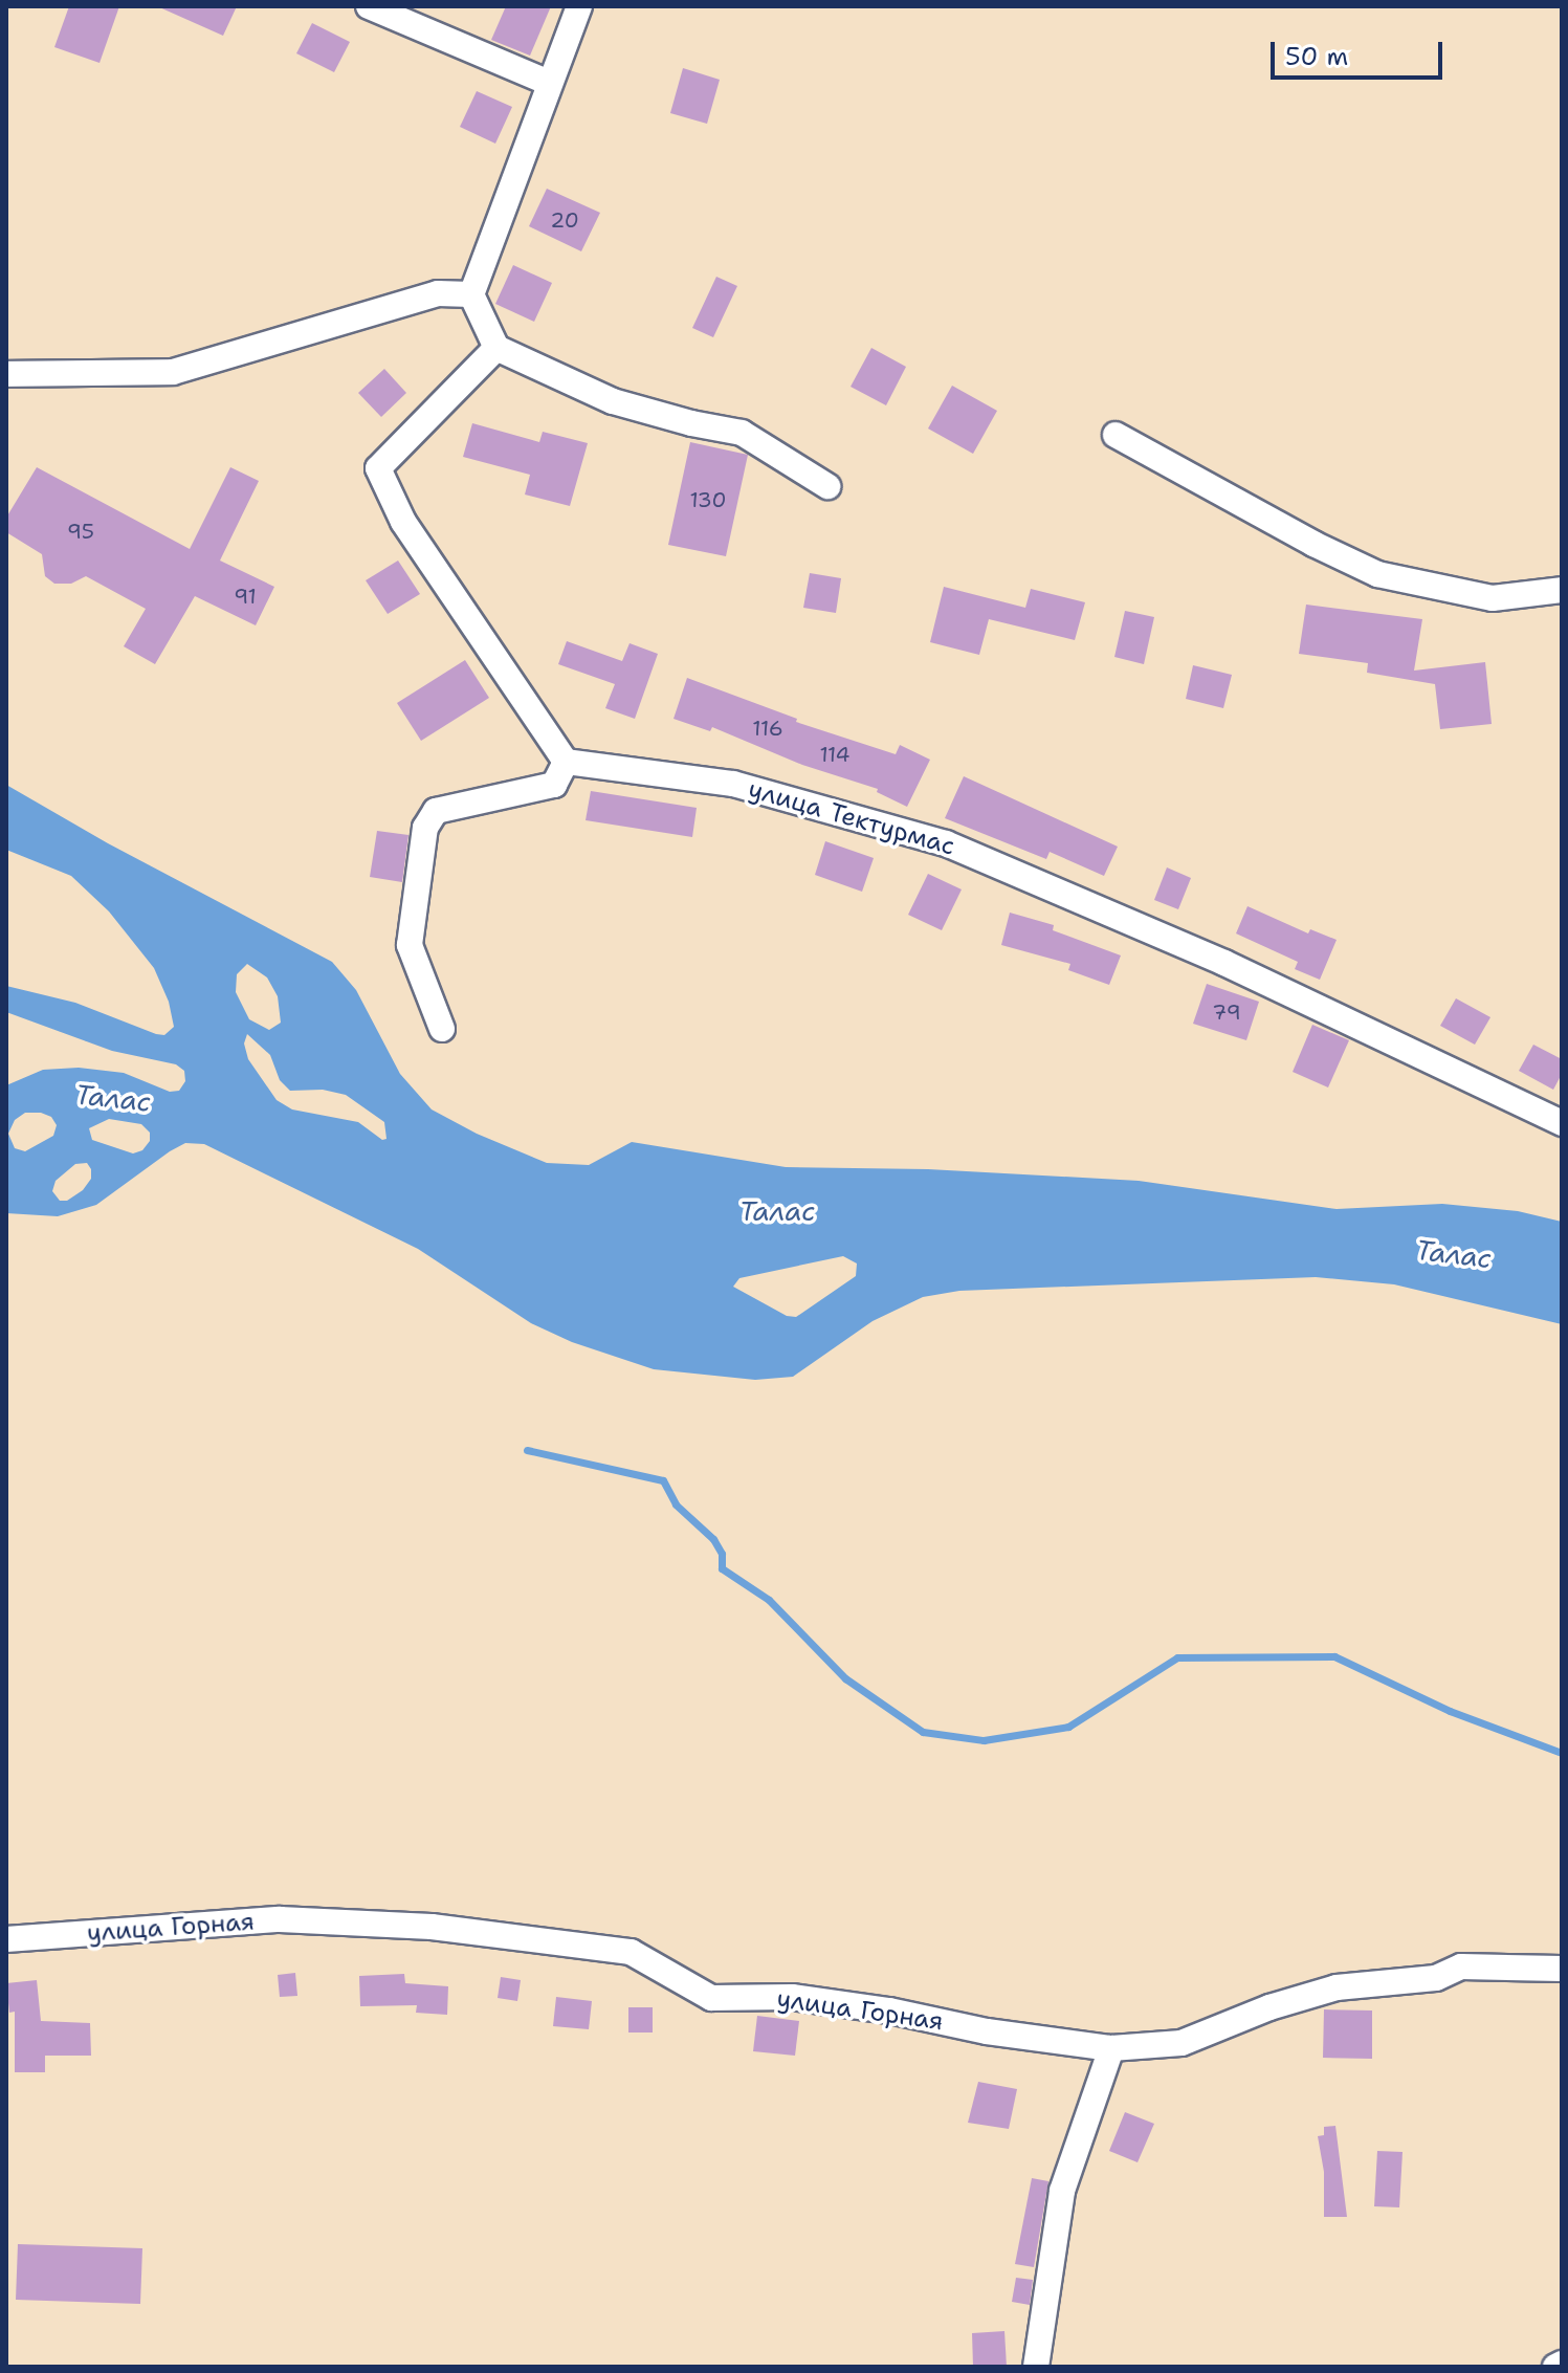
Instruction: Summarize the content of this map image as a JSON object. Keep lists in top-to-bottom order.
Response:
{
  "streets": {
    "street": ["улица Тектурмас", "улица Горная"]
  },
  "water": ["Талас"],
  "house_numbers": [
    "20",
    "130",
    "95",
    "91",
    "116",
    "114",
    "79"
  ],
  "scale_bar": "50 m"
}
